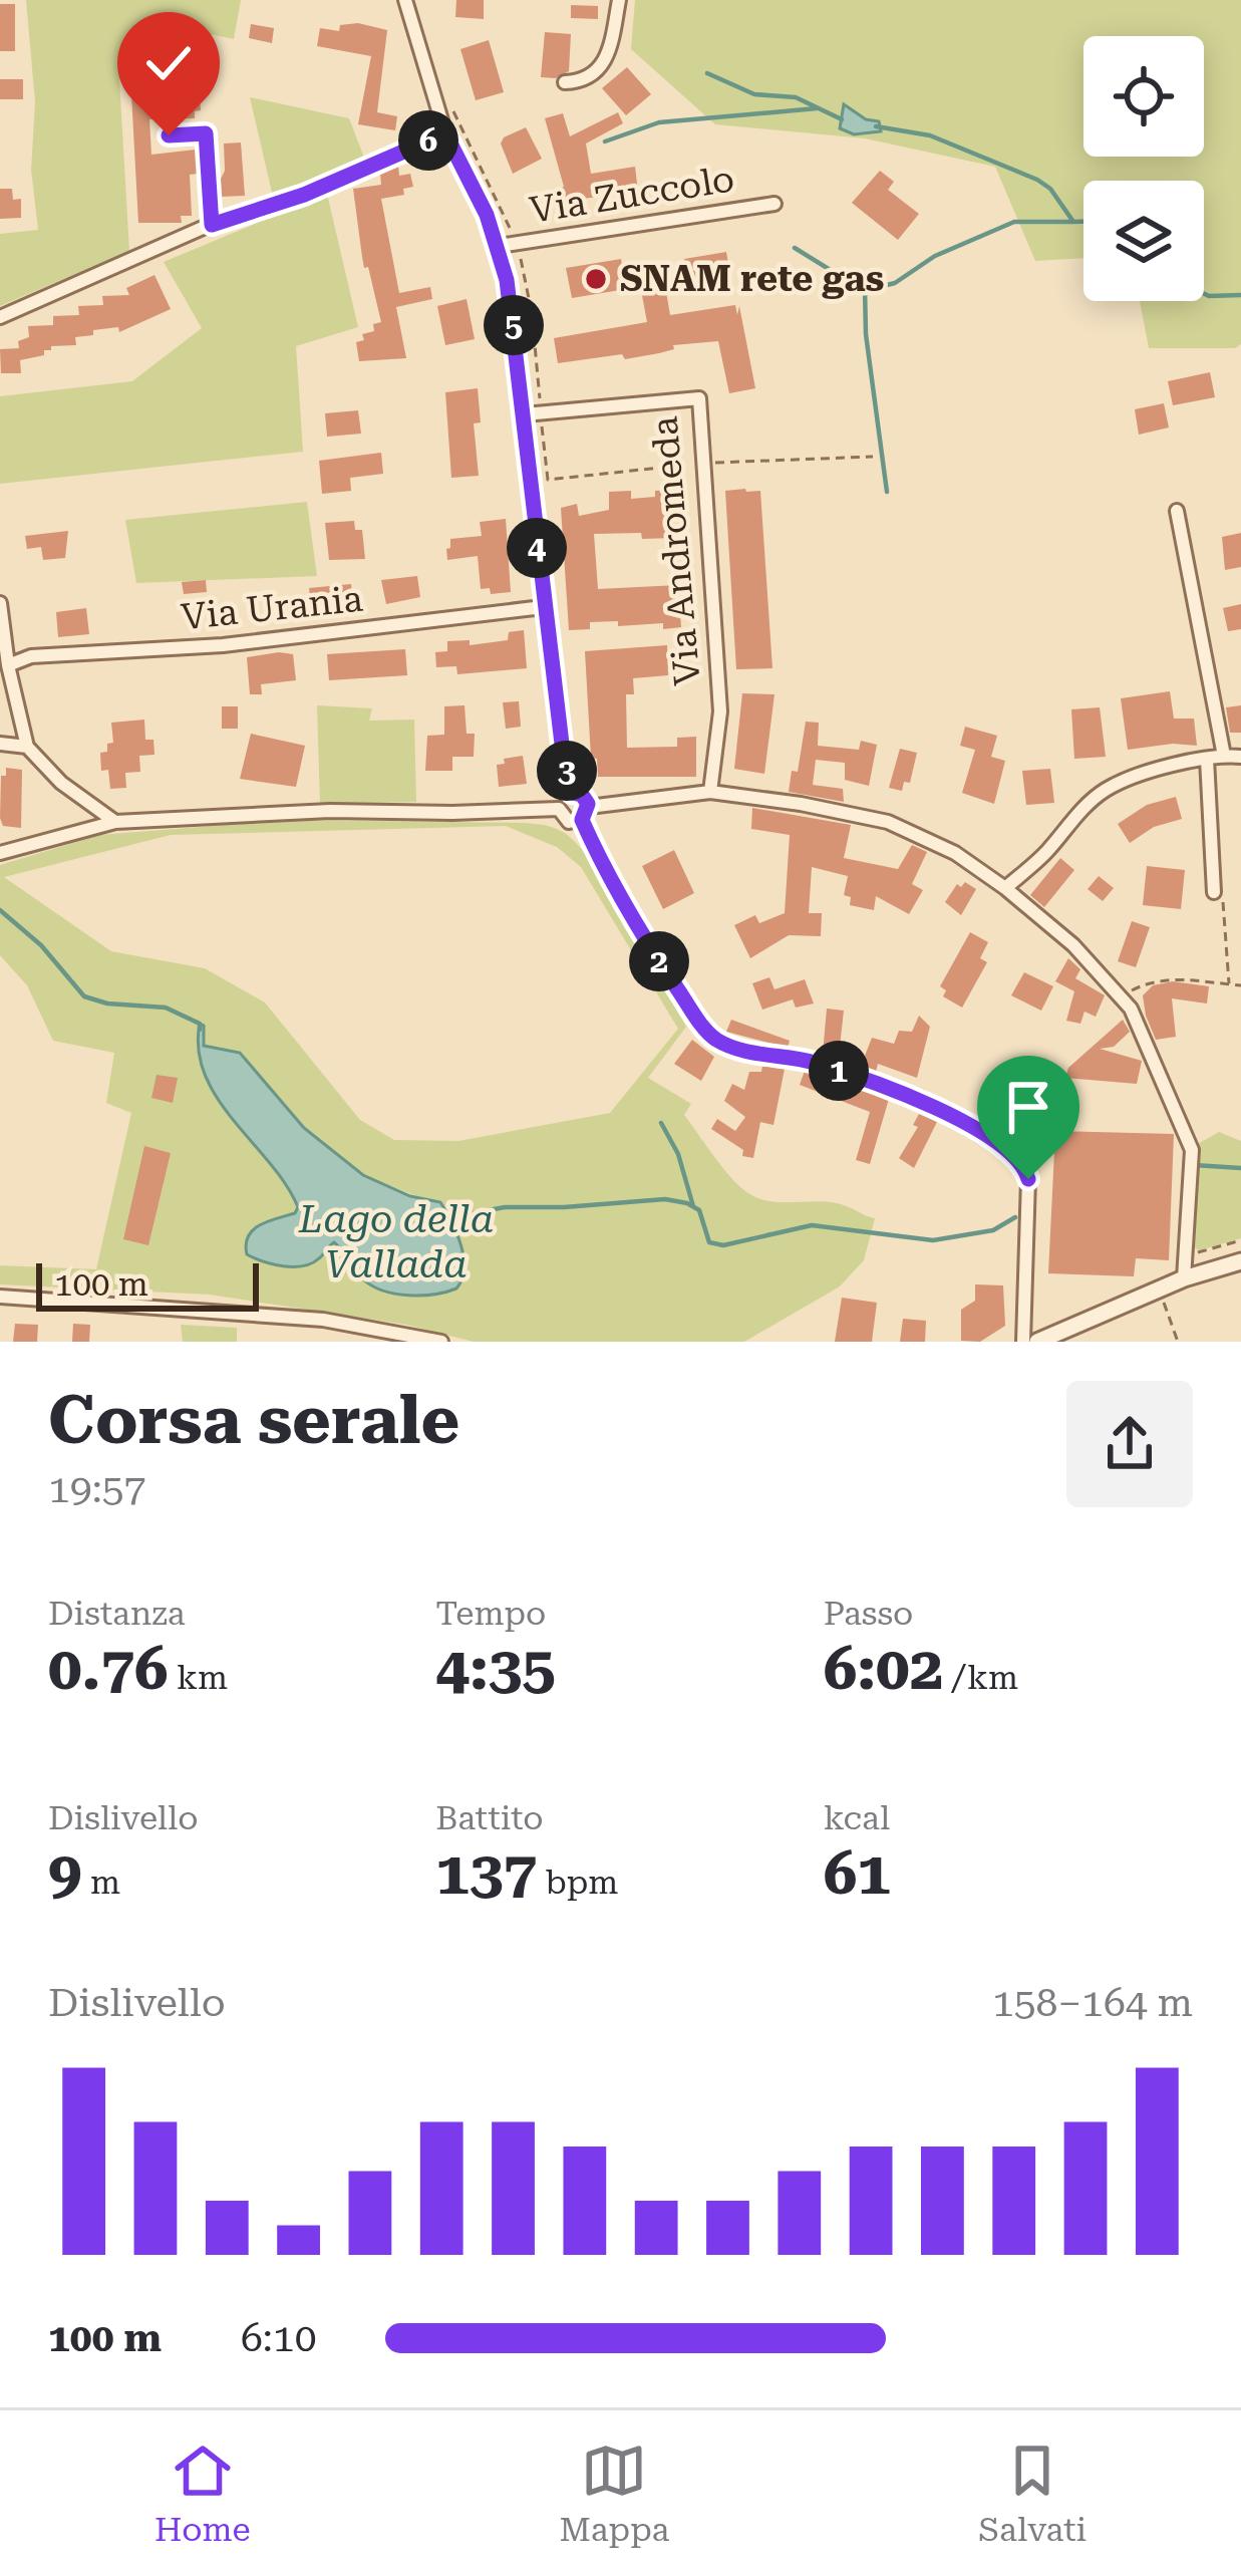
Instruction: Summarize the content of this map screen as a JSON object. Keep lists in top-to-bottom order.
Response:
{
  "streets": {
    "street": ["Via Zuccolo", "Via Andromeda", "Via Urania"]
  },
  "crossings": [
    ["Via Zuccolo", "Via Andromeda"],
    ["Via Zuccolo", "Via Urania"]
  ],
  "water": ["Lago della Vallada"],
  "places": ["SNAM rete gas"],
  "scale_bar": "100 m",
  "page": {
    "pins": [
      "6",
      "5",
      "4",
      "3",
      "2",
      "1"
    ],
    "scale": "100 m",
    "heading": ["Corsa serale", "19:57"],
    "stats": [
      ["Distanza", "0.76 km"],
      ["Tempo", "4:35"],
      ["Passo", "6:02 /km"],
      ["Dislivello", "9 m"],
      ["Battito", "137 bpm"],
      ["kcal", "61"]
    ],
    "chart": ["Dislivello", "158–164 m"],
    "list": [
      {
        "name": "100 m",
        "note": "6:10"
      }
    ],
    "tabs": ["Home", "Mappa", "Salvati"]
  }
}
